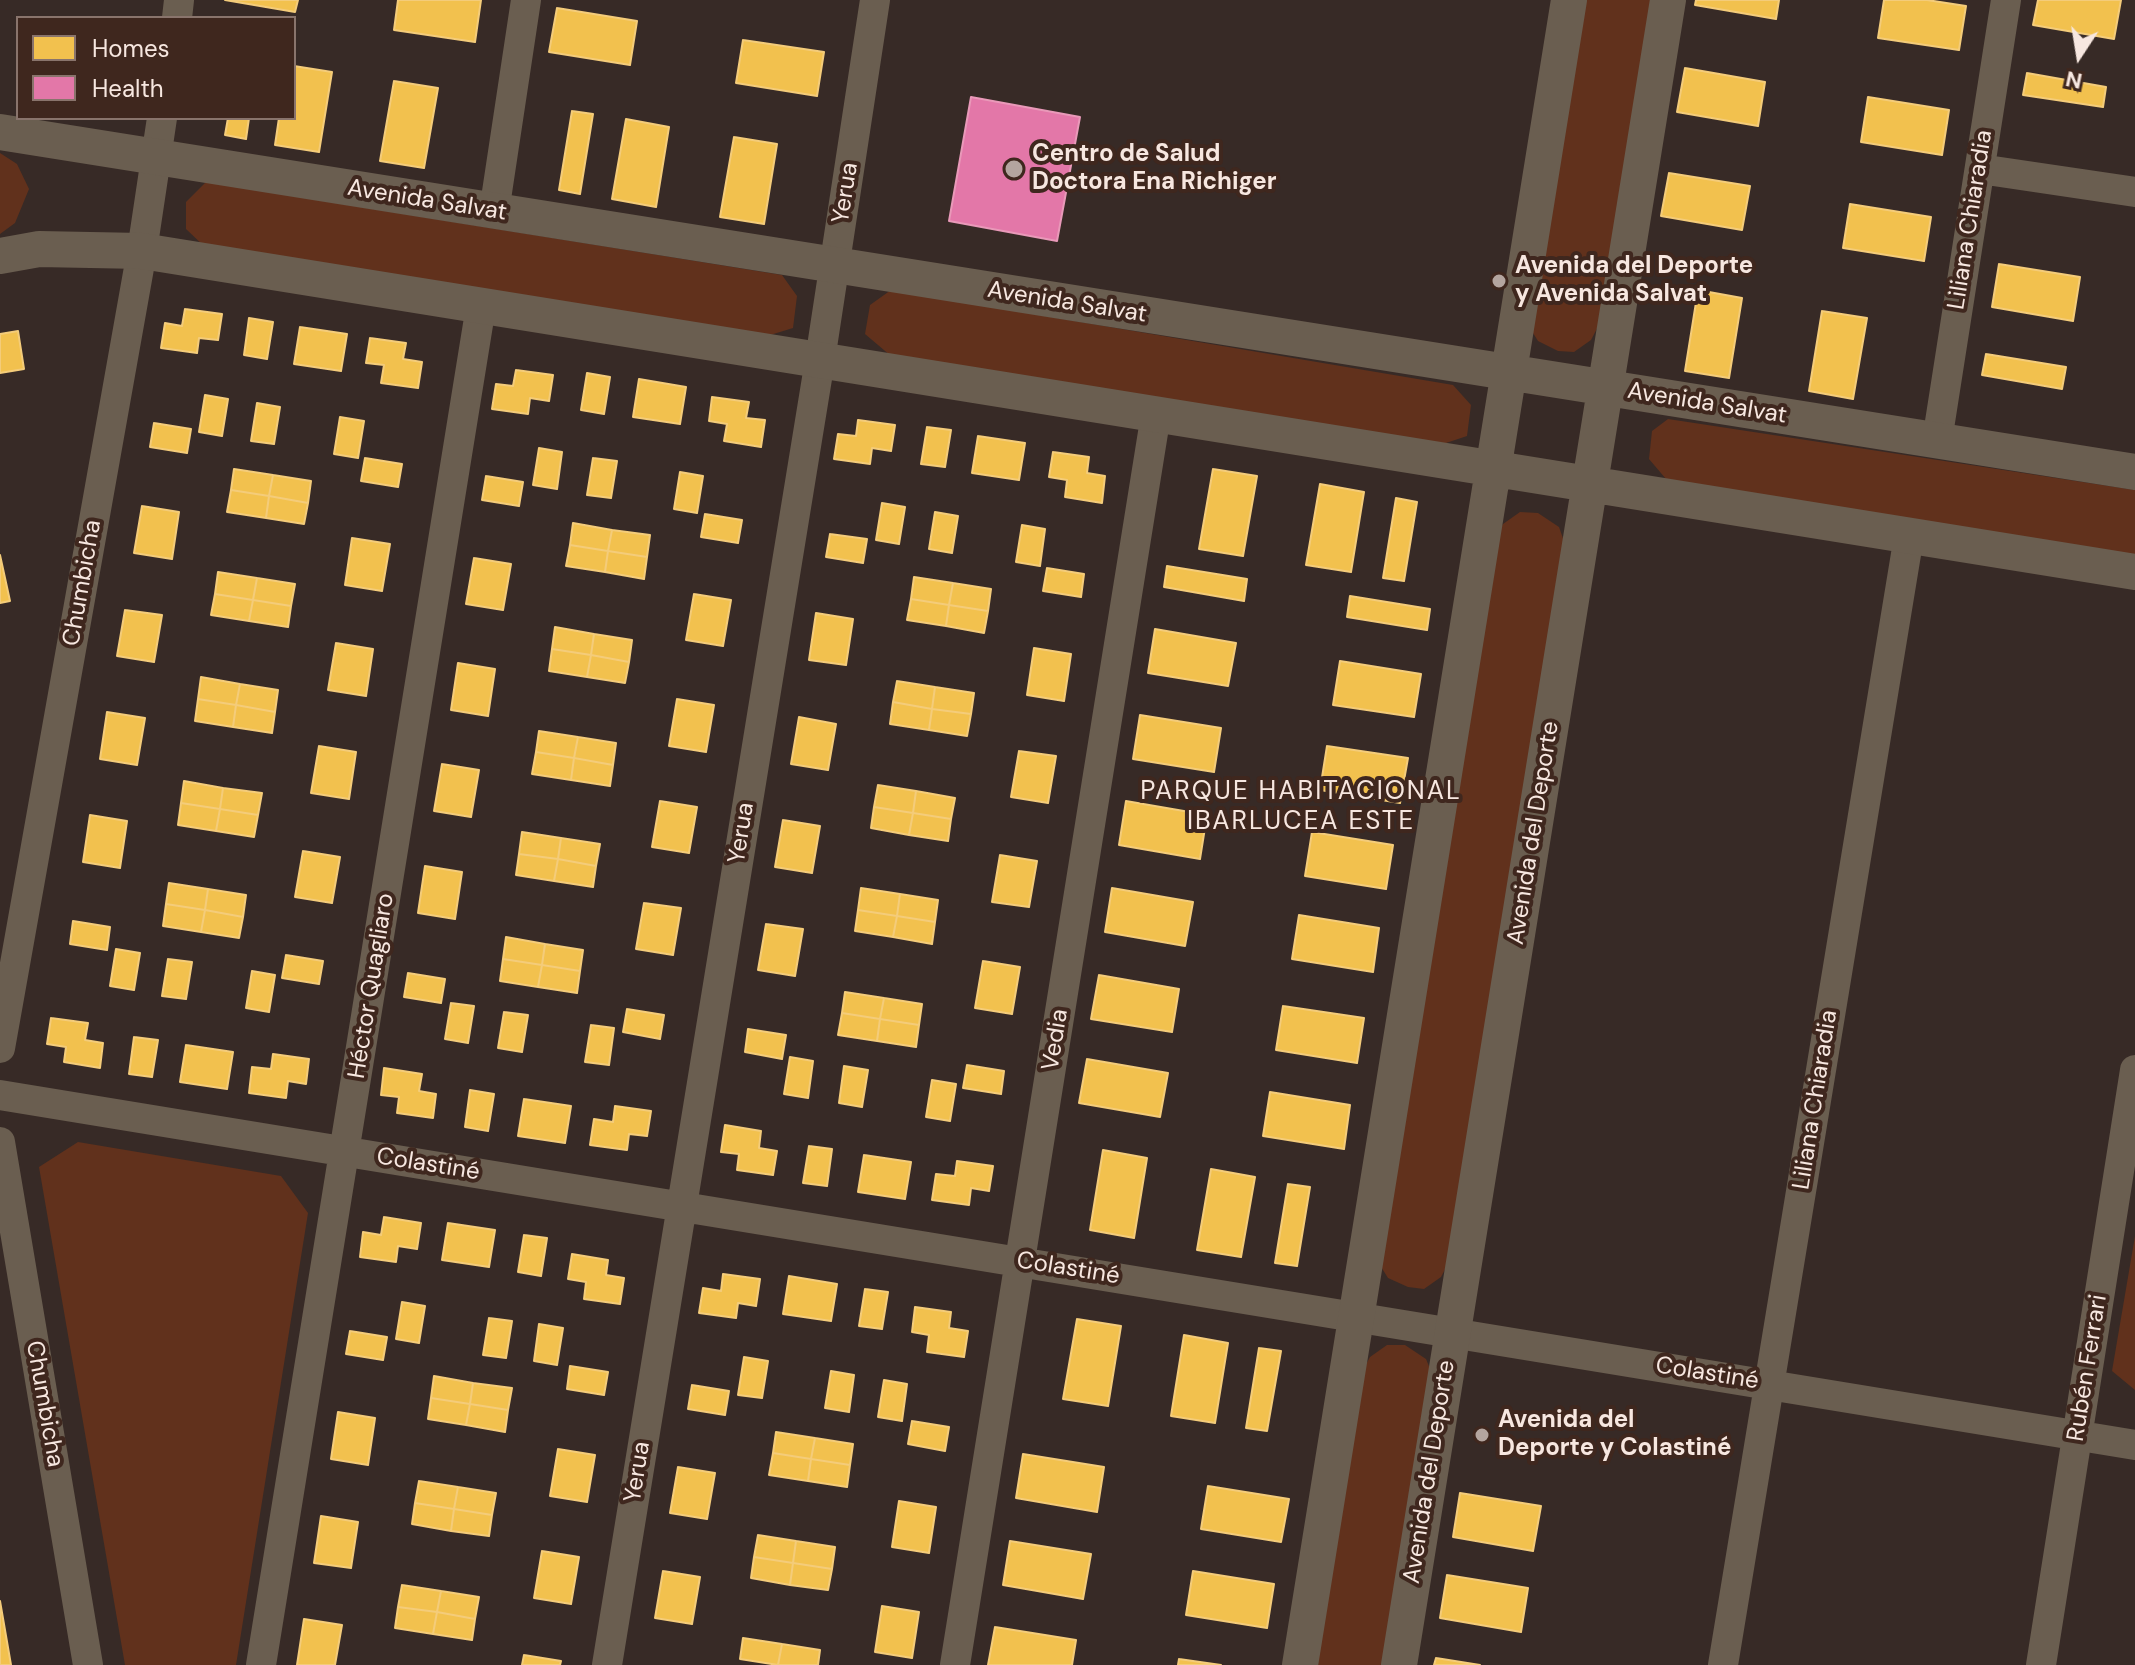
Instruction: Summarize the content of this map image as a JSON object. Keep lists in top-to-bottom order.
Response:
{
  "streets": {
    "street": [
      "Yerua",
      "Avenida Salvat",
      "Liliana Chiaradia",
      "Chumbicha",
      "Avenida del Deporte",
      "Héctor Quagliaro",
      "Vedia",
      "Colastiné",
      "Rubén Ferrari"
    ]
  },
  "crossings": [
    ["Yerua", "Avenida Salvat"],
    ["Yerua", "Colastiné"],
    ["Avenida Salvat", "Liliana Chiaradia"],
    ["Avenida Salvat", "Chumbicha"],
    ["Avenida Salvat", "Avenida del Deporte"],
    ["Liliana Chiaradia", "Colastiné"],
    ["Avenida del Deporte", "Colastiné"],
    ["Héctor Quagliaro", "Colastiné"],
    ["Vedia", "Colastiné"],
    ["Colastiné", "Rubén Ferrari"]
  ],
  "districts": ["PARQUE HABITACIONAL IBARLUCEA ESTE"],
  "places": ["Centro de Salud Doctora Ena Richiger", "Avenida del Deporte y Avenida Salvat", "Avenida del Deporte y Colastiné"],
  "legend": ["Homes", "Health"],
  "north": "bottom"
}
